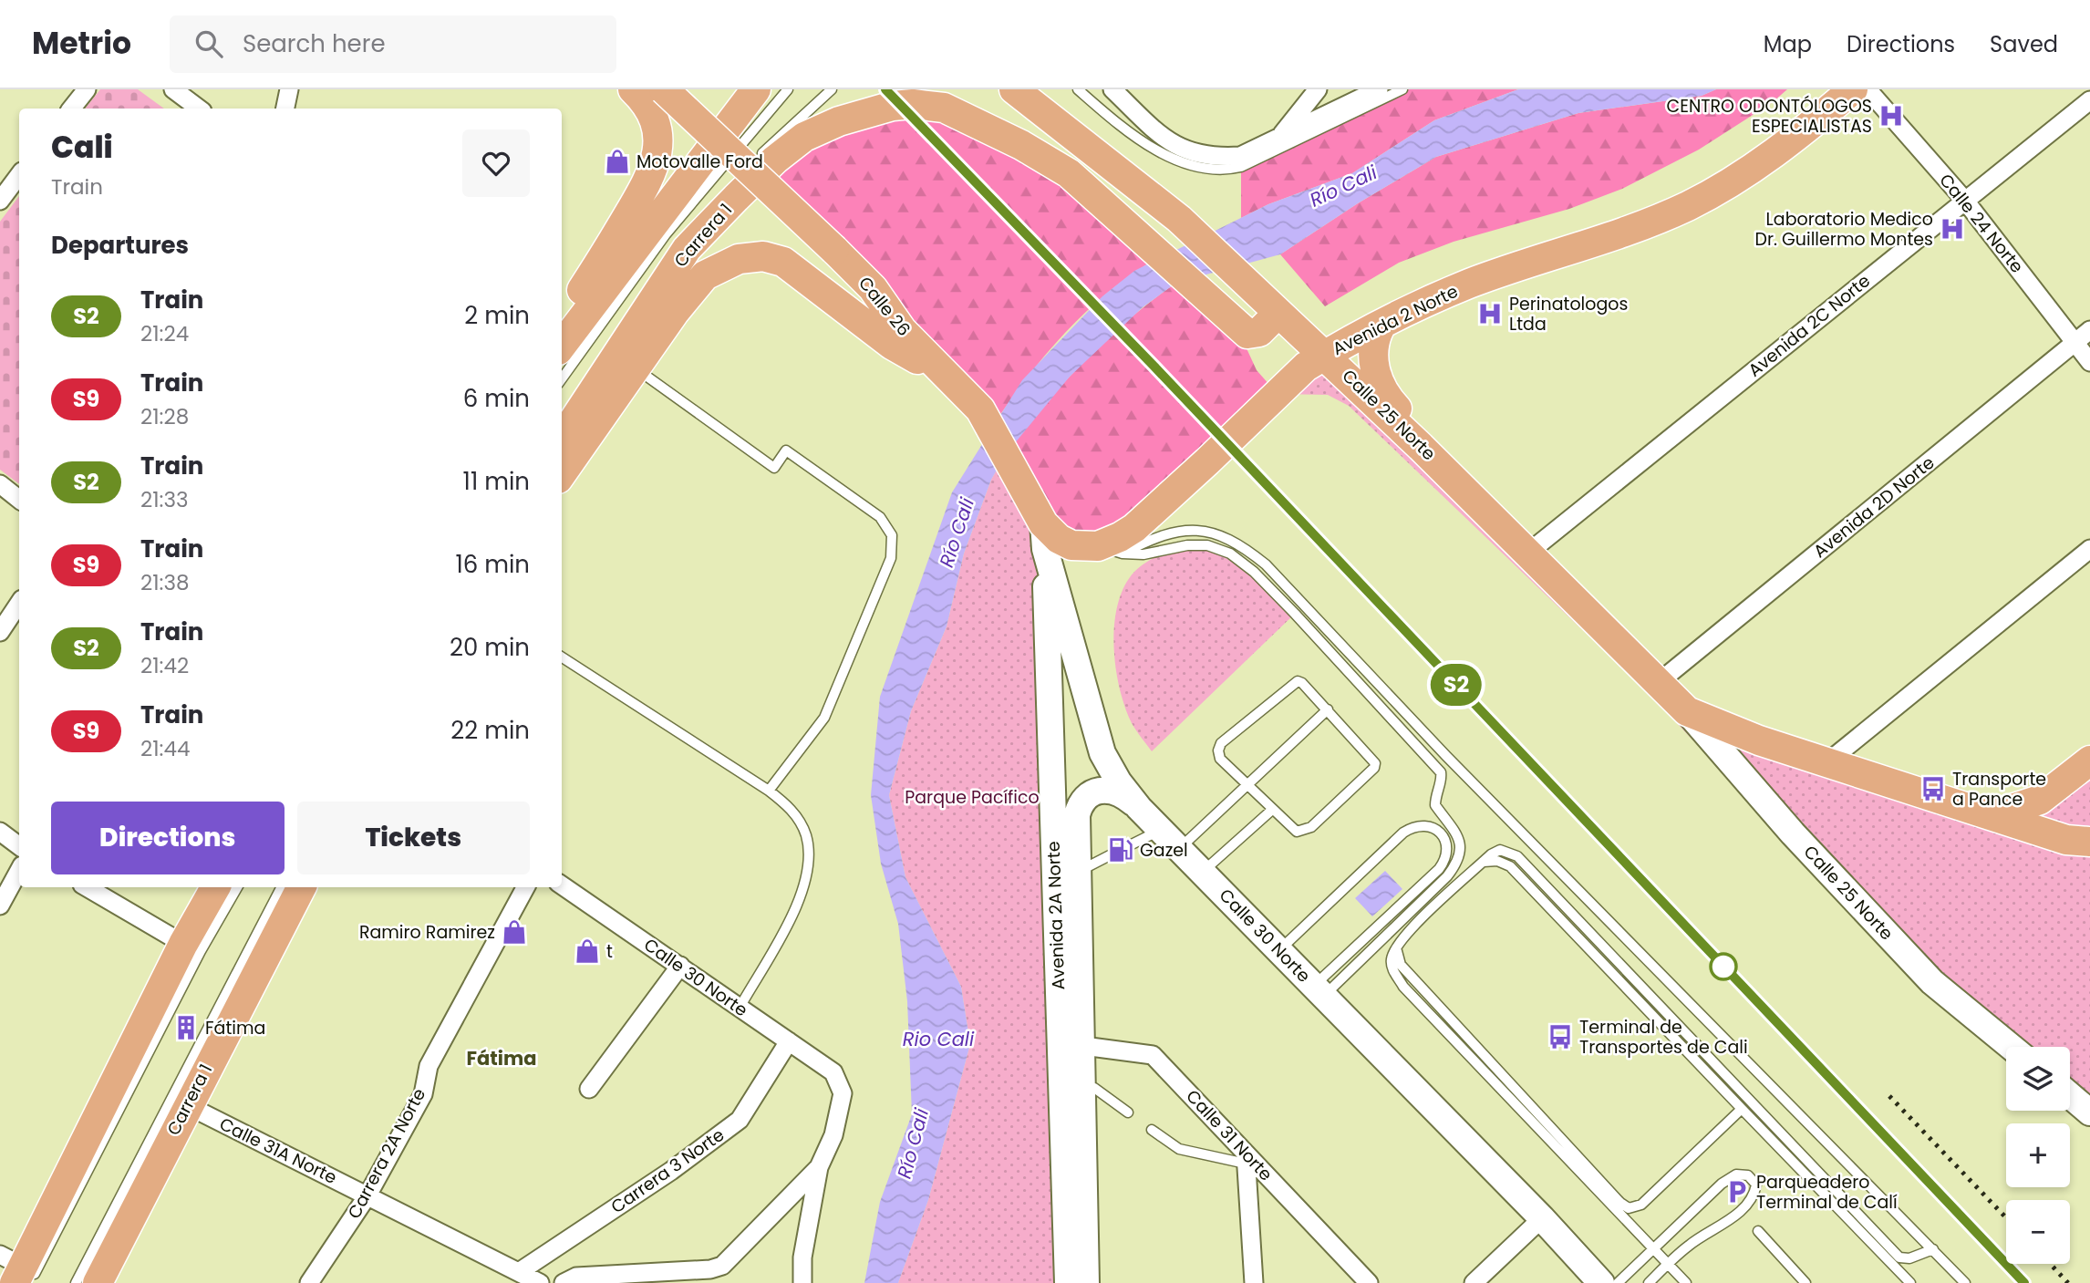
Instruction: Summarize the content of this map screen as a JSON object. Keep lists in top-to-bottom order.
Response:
{
  "streets": {
    "main road": [
      "Carrera 1",
      "Calle 26",
      "Avenida 2 Norte",
      "Calle 25 Norte",
      "Avenida 2A Norte",
      "Calle 30 Norte"
    ],
    "street": [
      "Calle 24 Norte",
      "Avenida 2C Norte",
      "Avenida 2D Norte",
      "Calle 31 Norte",
      "Calle 31A Norte",
      "Carrera 2A Norte",
      "Carrera 3 Norte"
    ]
  },
  "crossings": [
    ["Calle 24 Norte", "Avenida 2C Norte"],
    ["Calle 24 Norte", "Avenida 2D Norte"],
    ["Carrera 1", "Calle 25 Norte"],
    ["Carrera 1", "Calle 31A Norte"],
    ["Calle 26", "Avenida 2A Norte"],
    ["Calle 26", "Calle 30 Norte"],
    ["Avenida 2 Norte", "Calle 25 Norte"],
    ["Avenida 2C Norte", "Calle 25 Norte"],
    ["Calle 25 Norte", "Avenida 2D Norte"],
    ["Avenida 2A Norte", "Calle 30 Norte"],
    ["Avenida 2A Norte", "Calle 31 Norte"],
    ["Calle 30 Norte", "Carrera 3 Norte"],
    ["Calle 31A Norte", "Carrera 2A Norte"],
    ["Calle 31A Norte", "Carrera 3 Norte"]
  ],
  "districts": ["Fátima"],
  "water": ["Río Cali", "Rio Cali"],
  "parks": ["Parque Pacífico"],
  "places": {
    "hospital": ["CENTRO ODONTÓLOGOS ESPECIALISTAS", "Laboratorio Medico Dr. Guillermo Montes", "Perinatologos Ltda"],
    "shop": ["Motovalle Ford", "Ramiro Ramirez", "t"],
    "bus stop": ["Transporte a Pance", "Terminal de Transportes de Cali"],
    "fuel station": ["Gazel"],
    "building": ["Fátima"],
    "parking": ["Parqueadero Terminal de Calí"]
  },
  "page": {
    "header": "Metrio",
    "search": "Search here",
    "nav": ["Map", "Directions", "Saved"],
    "on_map": "S2",
    "heading": [
      ["Cali", "Train"],
      "Departures"
    ],
    "list": [
      {
        "mark": "S2",
        "name": "Train",
        "note": "21:24",
        "value": "2 min"
      },
      {
        "mark": "S9",
        "name": "Train",
        "note": "21:28",
        "value": "6 min"
      },
      {
        "mark": "S2",
        "name": "Train",
        "note": "21:33",
        "value": "11 min"
      },
      {
        "mark": "S9",
        "name": "Train",
        "note": "21:38",
        "value": "16 min"
      },
      {
        "mark": "S2",
        "name": "Train",
        "note": "21:42",
        "value": "20 min"
      },
      {
        "mark": "S9",
        "name": "Train",
        "note": "21:44",
        "value": "22 min"
      }
    ],
    "buttons": ["Directions", "Tickets"],
    "map_buttons": ["+", "−"]
  }
}
